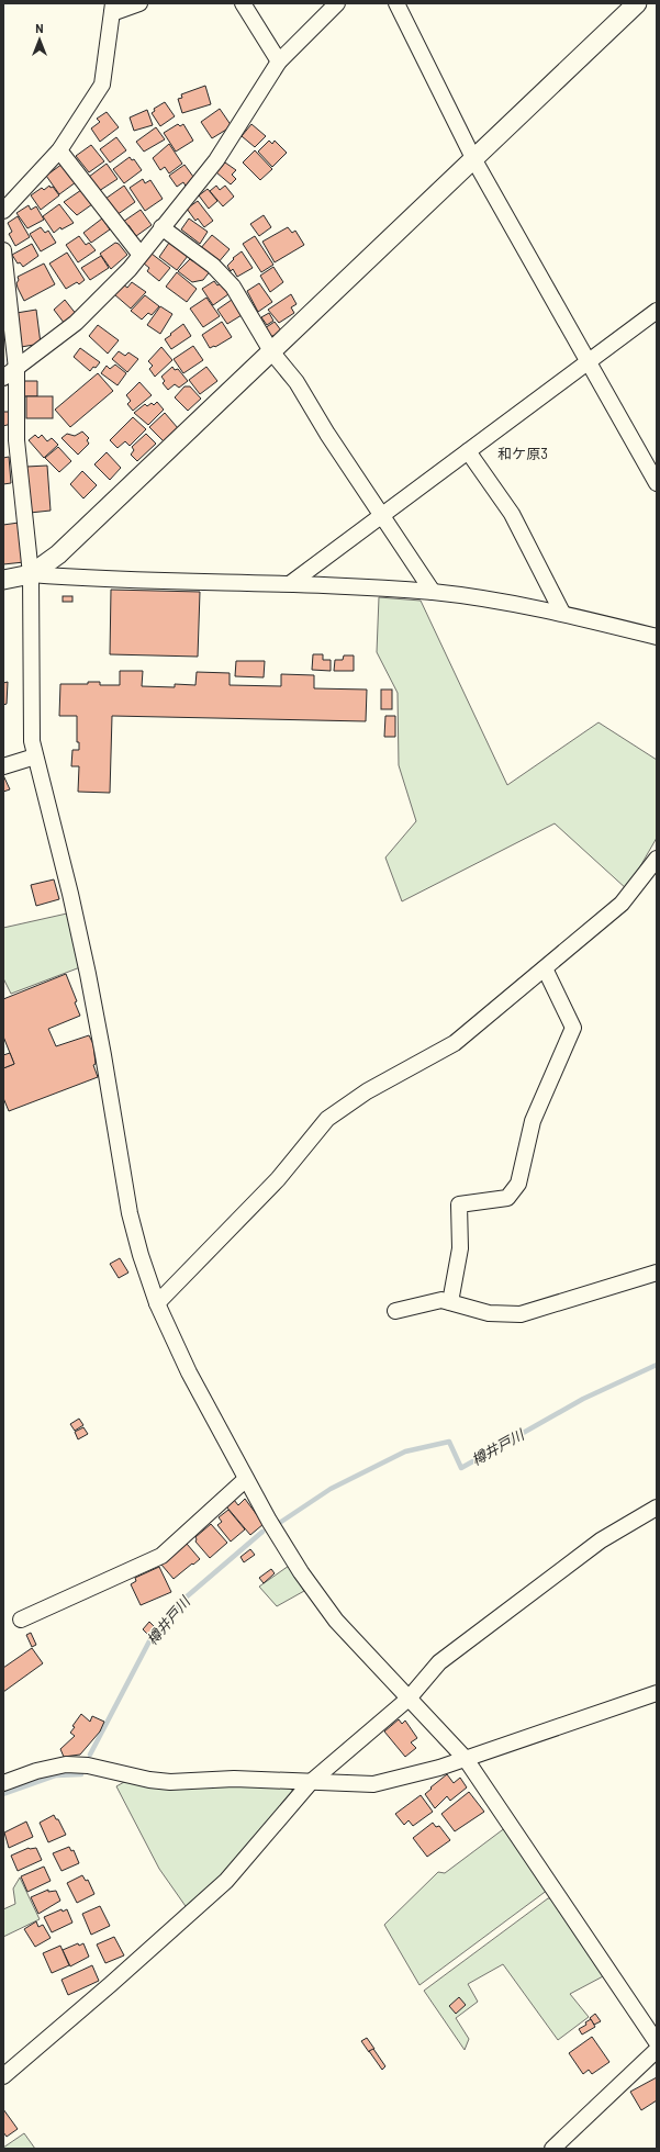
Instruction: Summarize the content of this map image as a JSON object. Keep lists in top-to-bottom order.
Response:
{
  "districts": ["和ケ原3"],
  "water": ["樽井戸川"],
  "north": "top"
}
